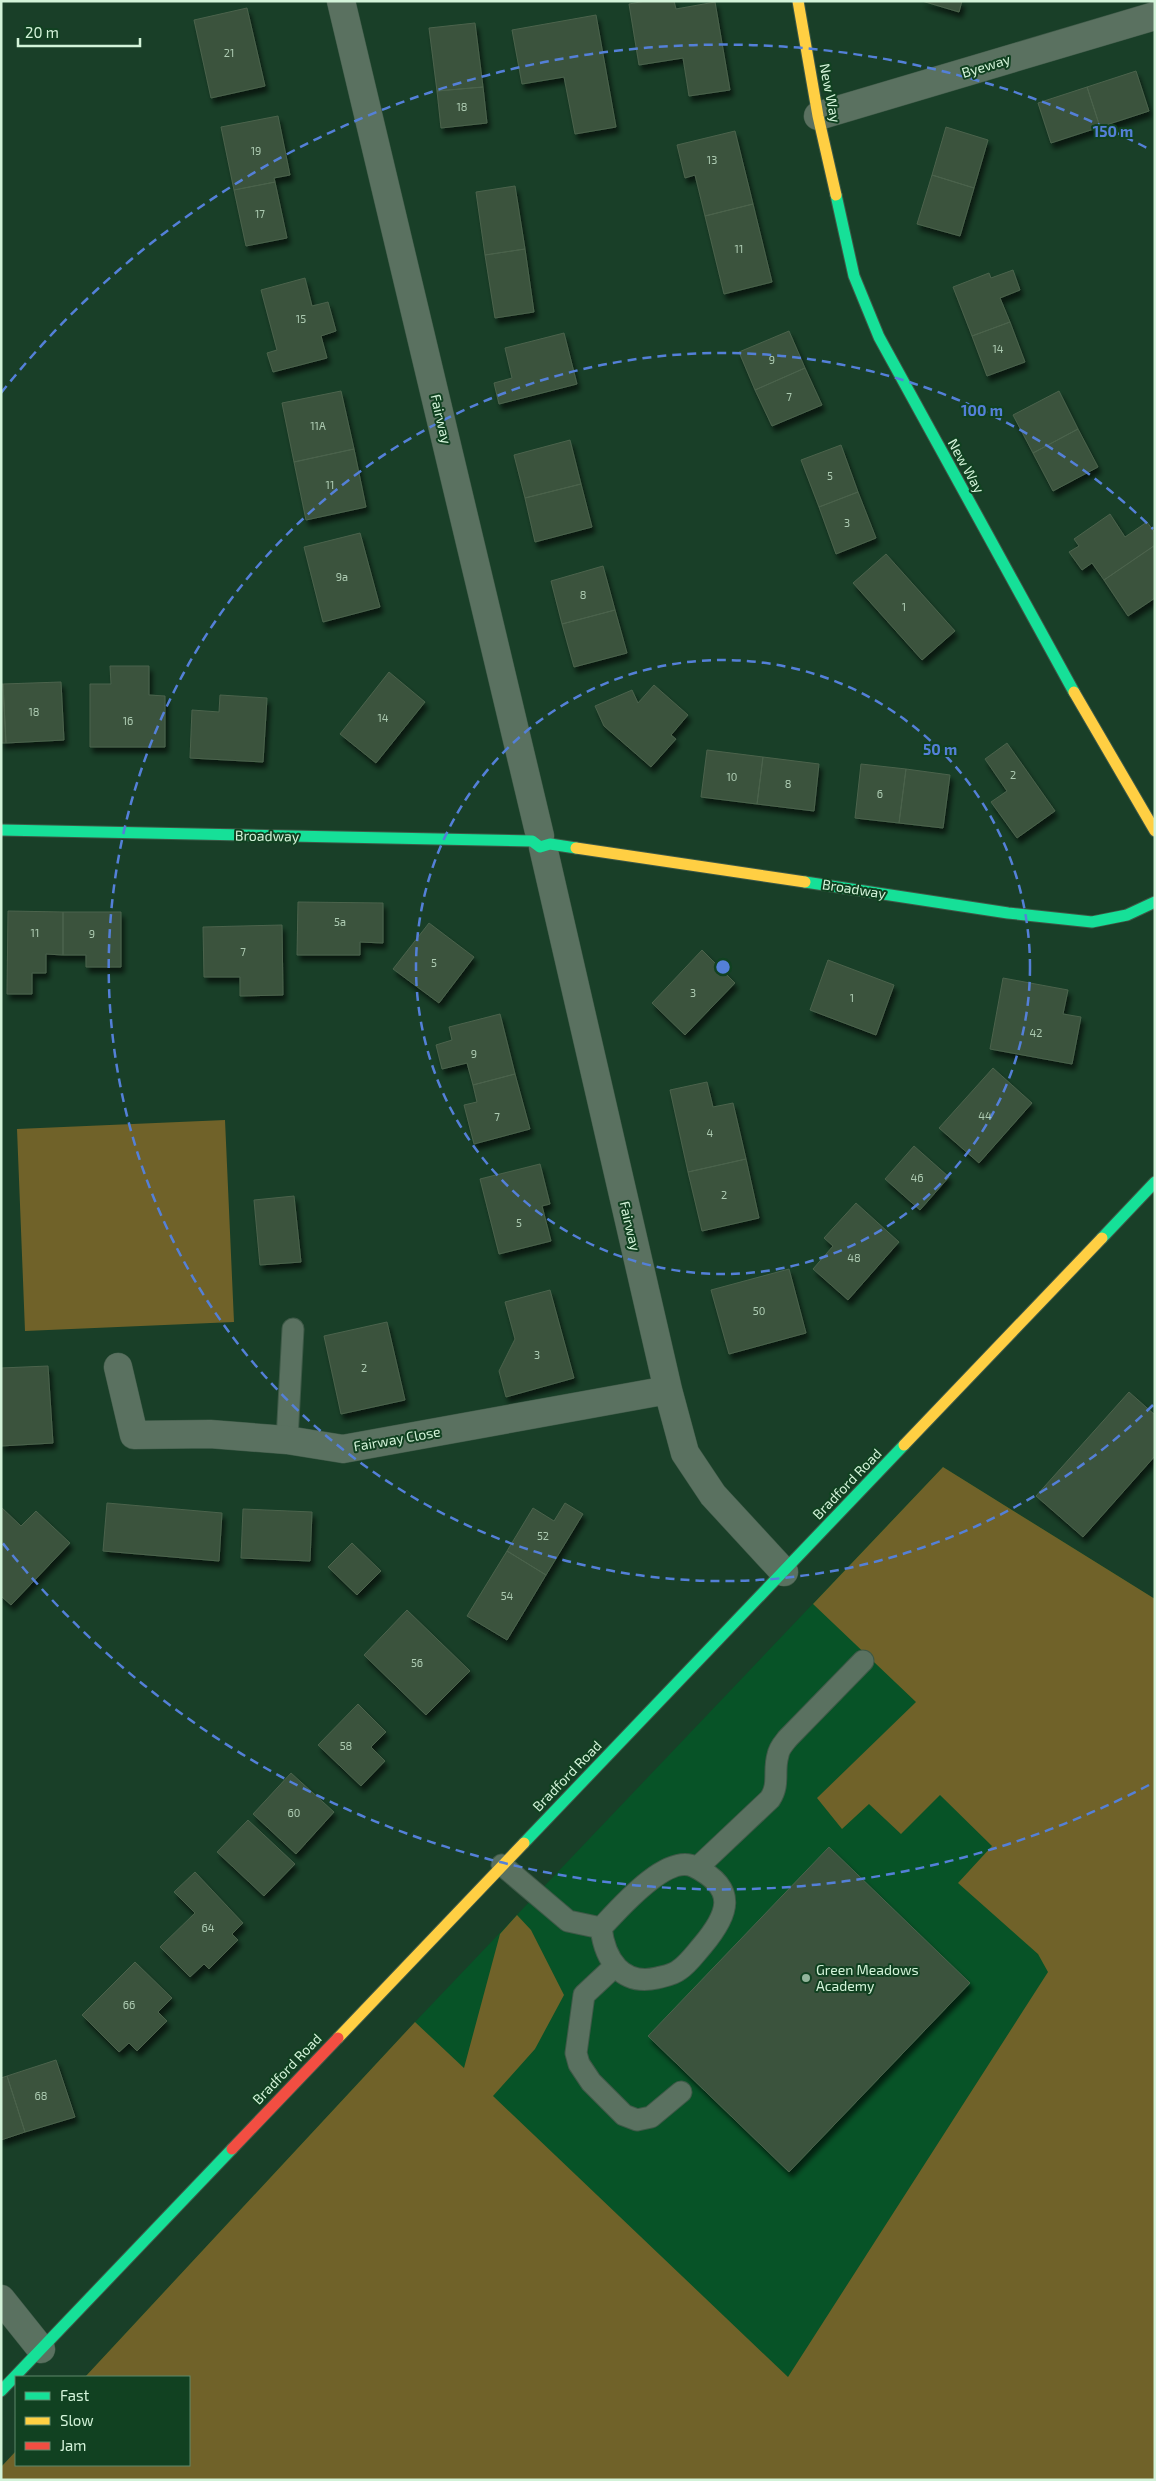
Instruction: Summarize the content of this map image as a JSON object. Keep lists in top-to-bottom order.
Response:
{
  "streets": {
    "street": [
      "Byeway",
      "New Way",
      "Fairway",
      "Broadway",
      "Fairway Close",
      "Bradford Road"
    ]
  },
  "crossings": [
    ["Byeway", "New Way"],
    ["Fairway", "Broadway"],
    ["Fairway", "Fairway Close"],
    ["Fairway", "Bradford Road"]
  ],
  "places": ["Green Meadows Academy"],
  "house_numbers": [
    "21",
    "18",
    "19",
    "13",
    "17",
    "11",
    "15",
    "14",
    "9",
    "7",
    "11A",
    "5",
    "11",
    "3",
    "9a",
    "8",
    "1",
    "18",
    "14",
    "16",
    "2",
    "10",
    "8",
    "6",
    "5a",
    "11",
    "9",
    "7",
    "5",
    "3",
    "1",
    "42",
    "9",
    "44",
    "7",
    "4",
    "46",
    "2",
    "5",
    "48",
    "50",
    "3",
    "2",
    "52",
    "54",
    "56",
    "58",
    "60",
    "64",
    "66",
    "68"
  ],
  "legend": ["Fast", "Slow", "Jam"],
  "scale_bar": "20 m",
  "rings": ["150 m", "100 m", "50 m"]
}
